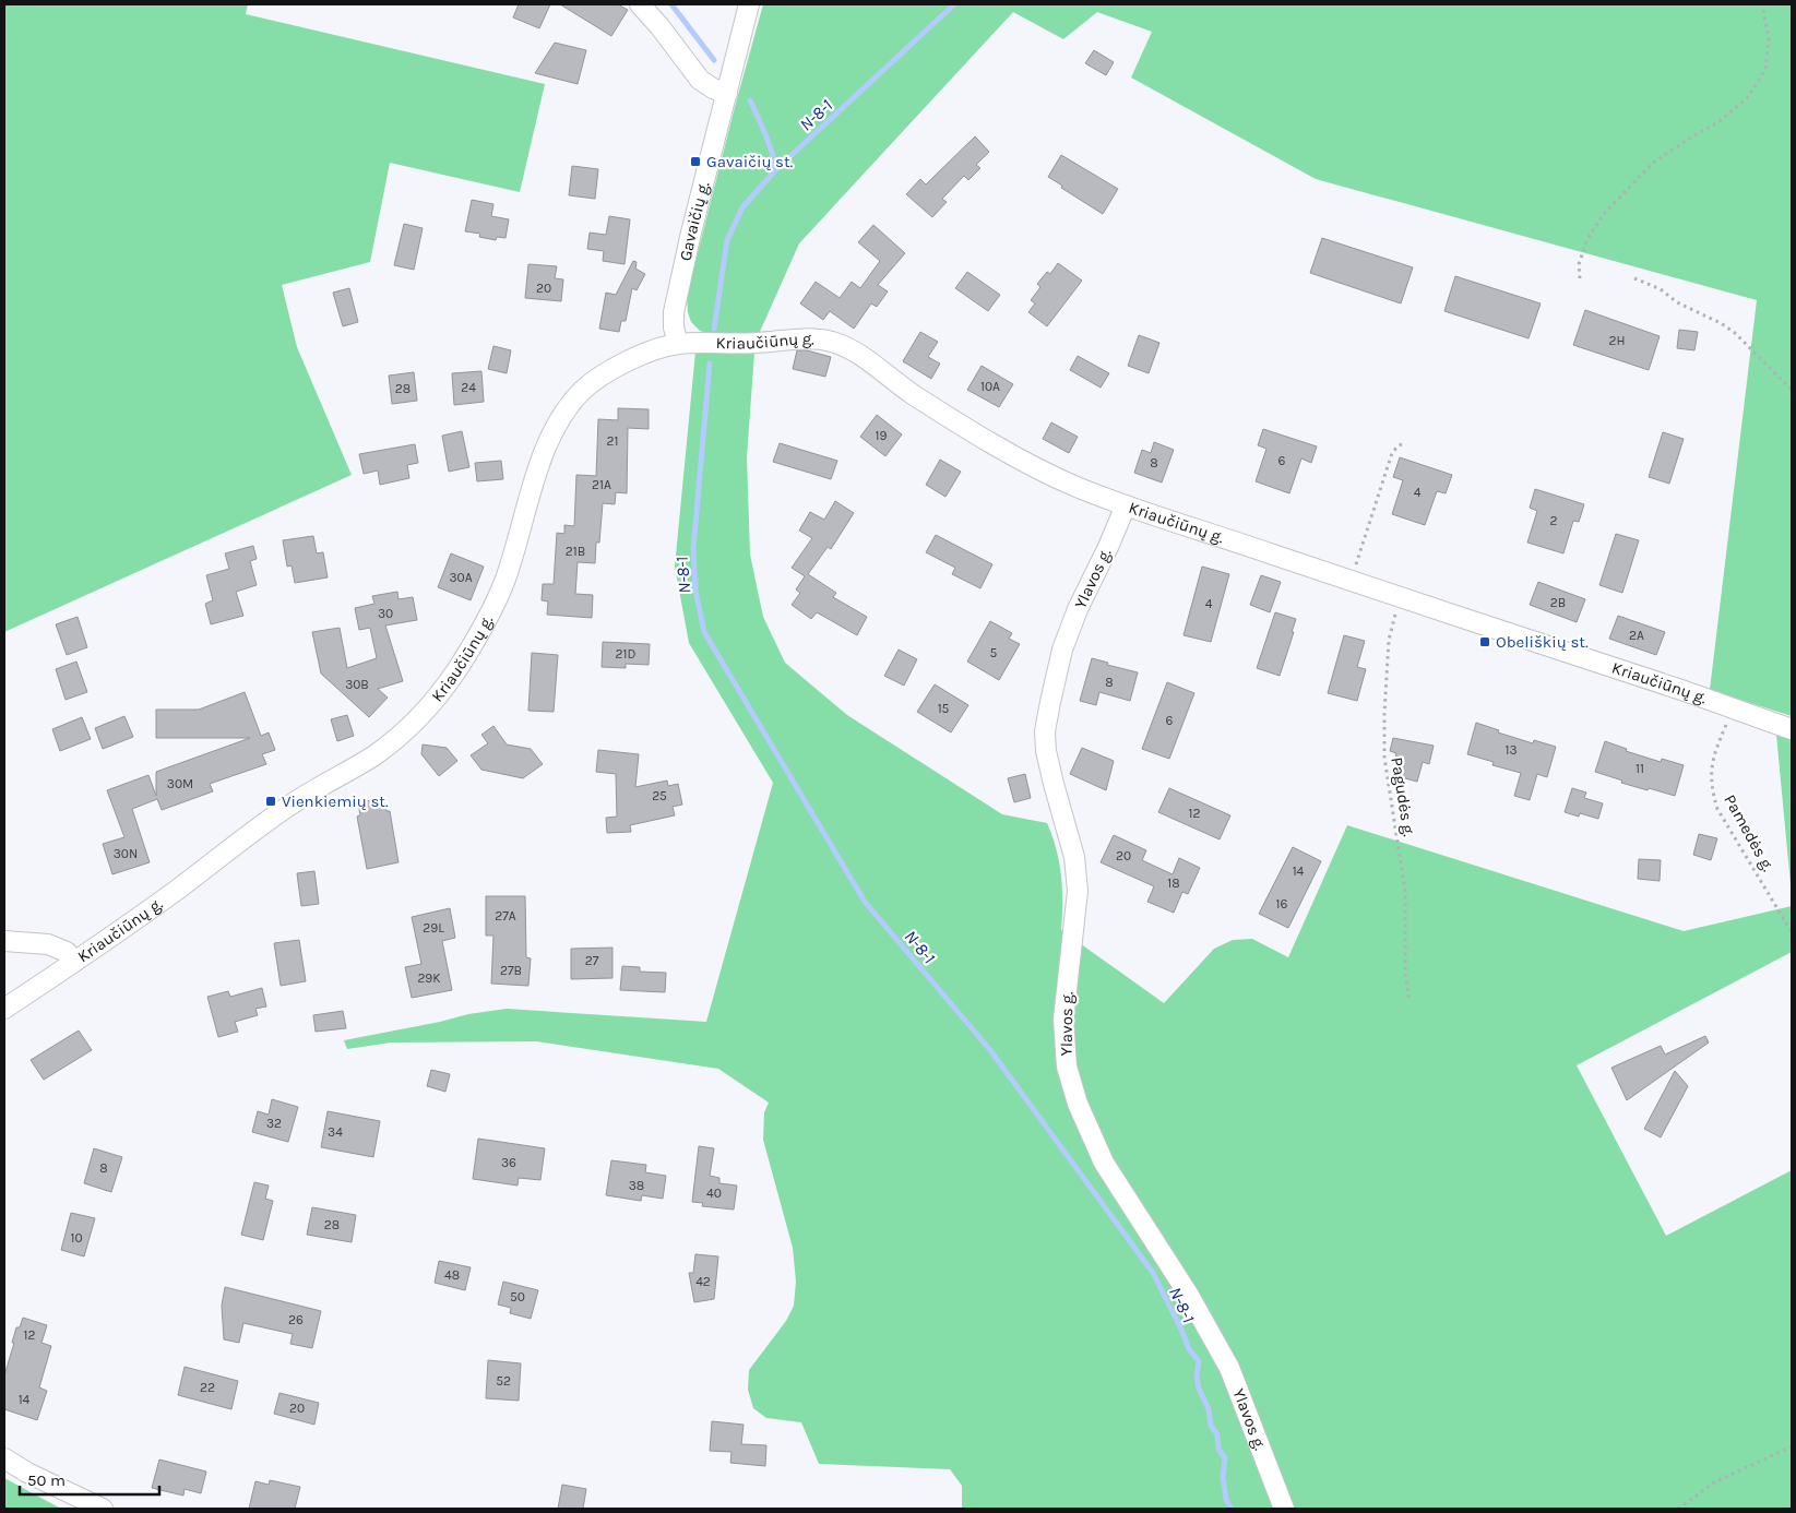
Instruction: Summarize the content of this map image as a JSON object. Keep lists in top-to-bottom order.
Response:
{
  "streets": {
    "street": ["Gavaičių g.", "Kriaučiūnų g.", "Ylavos g."],
    "path": ["Pagudės g.", "Pamedės g."]
  },
  "crossings": [
    ["Gavaičių g.", "Kriaučiūnų g."],
    ["Kriaučiūnų g.", "Ylavos g."],
    ["Kriaučiūnų g.", "Pagudės g."],
    ["Kriaučiūnų g.", "Pamedės g."]
  ],
  "water": ["N-8-1"],
  "places": {
    "transit": ["Gavaičių st.", "Obeliškių st.", "Vienkiemių st."]
  },
  "house_numbers": [
    "20",
    "2H",
    "10A",
    "24",
    "28",
    "19",
    "21",
    "6",
    "8",
    "21A",
    "4",
    "2",
    "21B",
    "30A",
    "2B",
    "4",
    "30",
    "2A",
    "5",
    "21D",
    "8",
    "30B",
    "15",
    "6",
    "13",
    "11",
    "30M",
    "25",
    "12",
    "30N",
    "20",
    "14",
    "18",
    "16",
    "27A",
    "29L",
    "27",
    "27B",
    "29K",
    "32",
    "34",
    "36",
    "8",
    "38",
    "40",
    "28",
    "10",
    "48",
    "42",
    "50",
    "26",
    "12",
    "52",
    "22",
    "14",
    "20"
  ],
  "scale_bar": "50 m"
}
